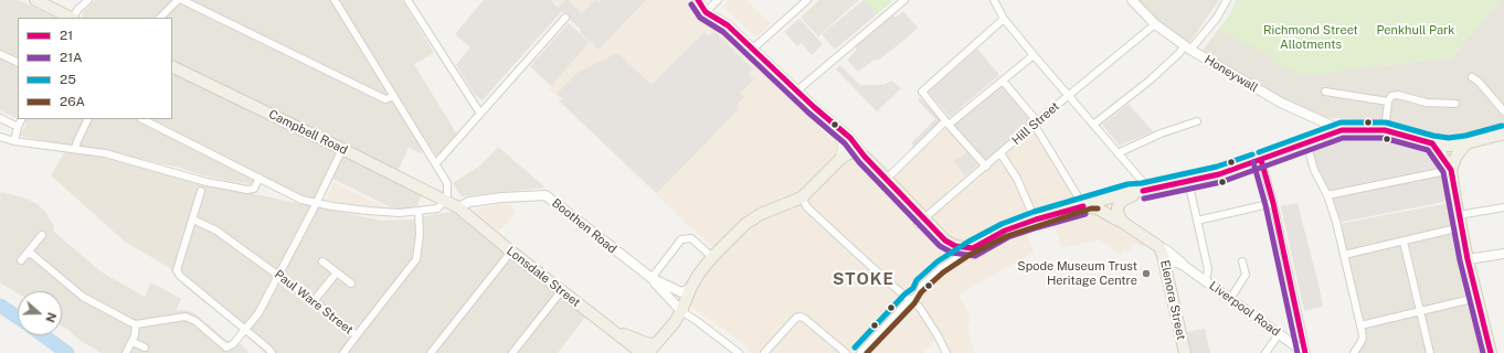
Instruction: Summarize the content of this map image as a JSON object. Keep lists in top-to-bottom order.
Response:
{
  "streets": {
    "main road": [
      "Campbell Road",
      "Lonsdale Street",
      "Elenora Street",
      "Liverpool Road"
    ],
    "street": [
      "Honeywall",
      "Hill Street",
      "Boothen Road",
      "Paul Ware Street"
    ]
  },
  "crossings": [
    ["Honeywall", "Hill Street"],
    ["Campbell Road", "Lonsdale Street"],
    ["Boothen Road", "Lonsdale Street"],
    ["Elenora Street", "Liverpool Road"]
  ],
  "districts": ["STOKE"],
  "parks": ["Richmond Street Allotments", "Penkhull Park"],
  "places": ["Spode Museum Trust Heritage Centre"],
  "lines": [
    "transit line 21",
    "transit line 21A",
    "transit line 25",
    "transit line 26A"
  ],
  "legend": [
    "21",
    "21A",
    "25",
    "26A"
  ],
  "north": "right"
}
